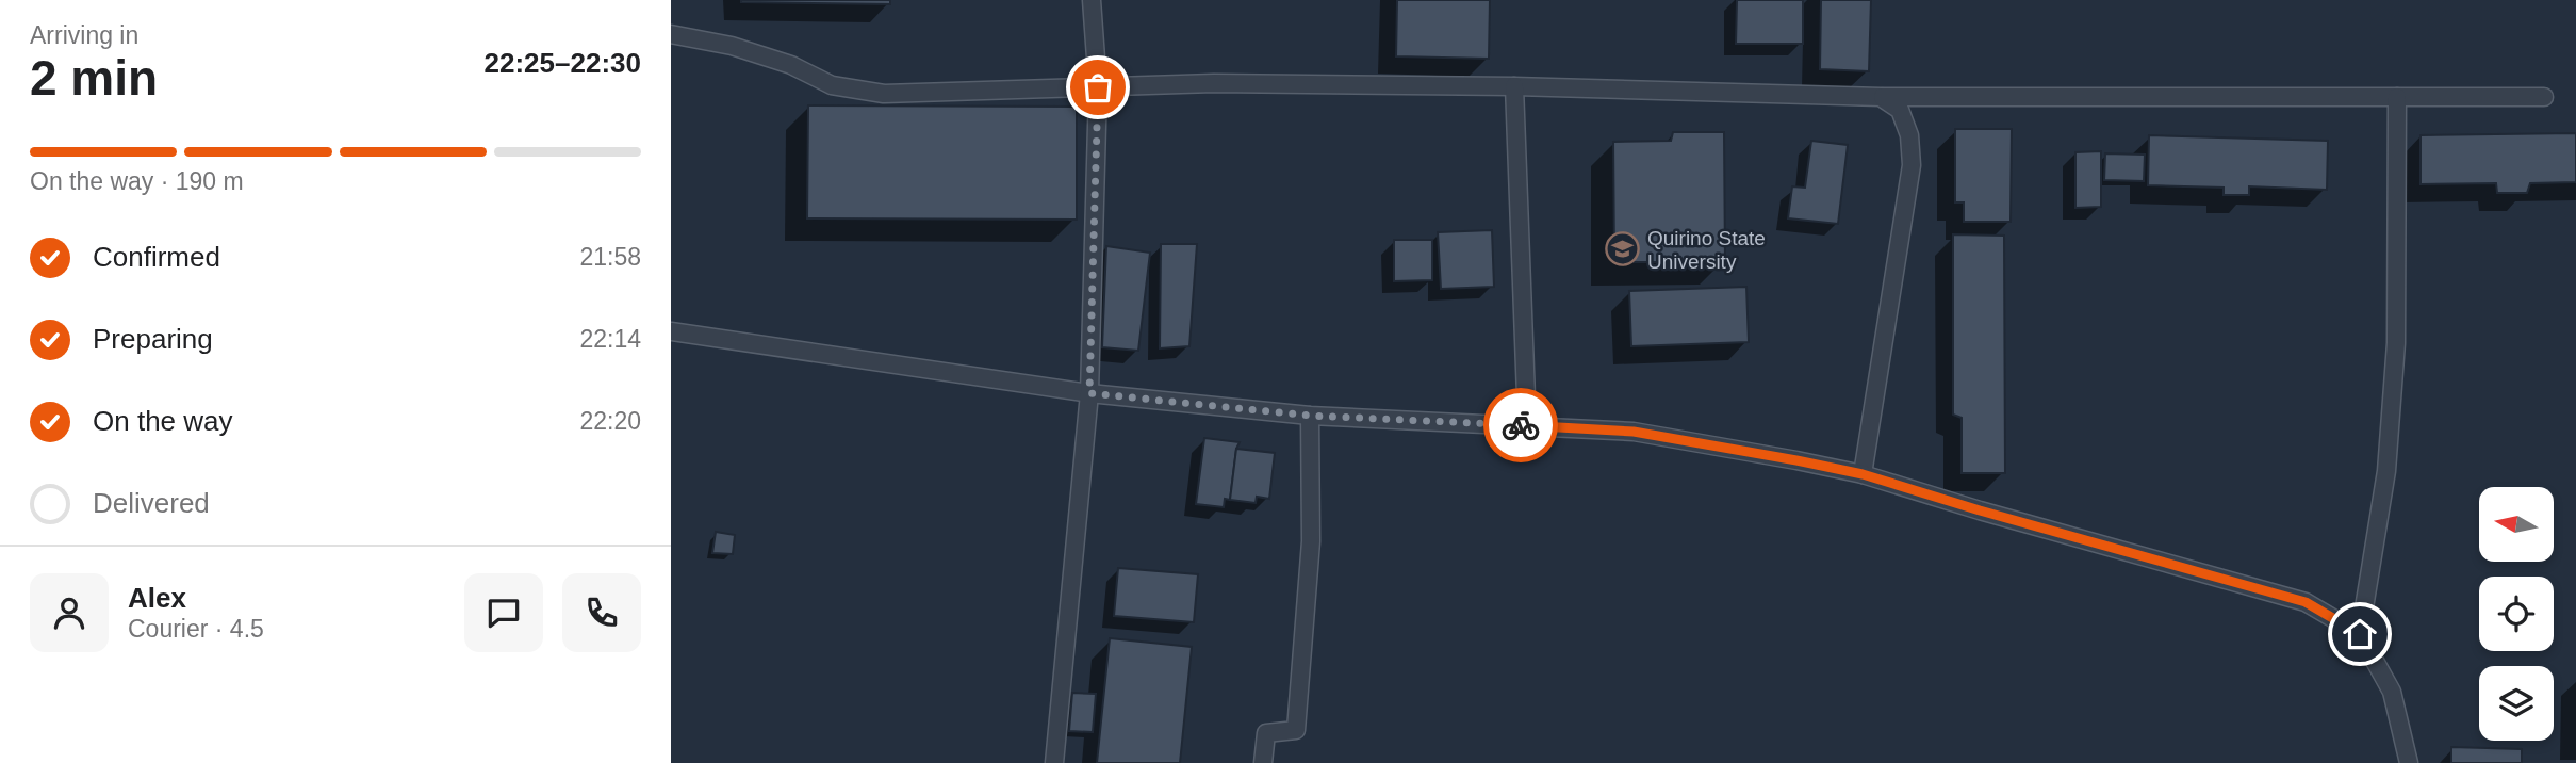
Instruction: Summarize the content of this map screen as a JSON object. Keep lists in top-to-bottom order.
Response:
{
  "places": {
    "school or university": ["Quirino State University"]
  },
  "north": "left",
  "page": {
    "heading": ["2 min", "Arriving in", "22:25–22:30"],
    "panel": ["Alex", "Courier · 4.5"],
    "bar": "On the way · 190 m",
    "list": [
      ["Confirmed", "21:58"],
      ["Preparing", "22:14"],
      ["On the way", "22:20"],
      "Delivered"
    ]
  }
}
